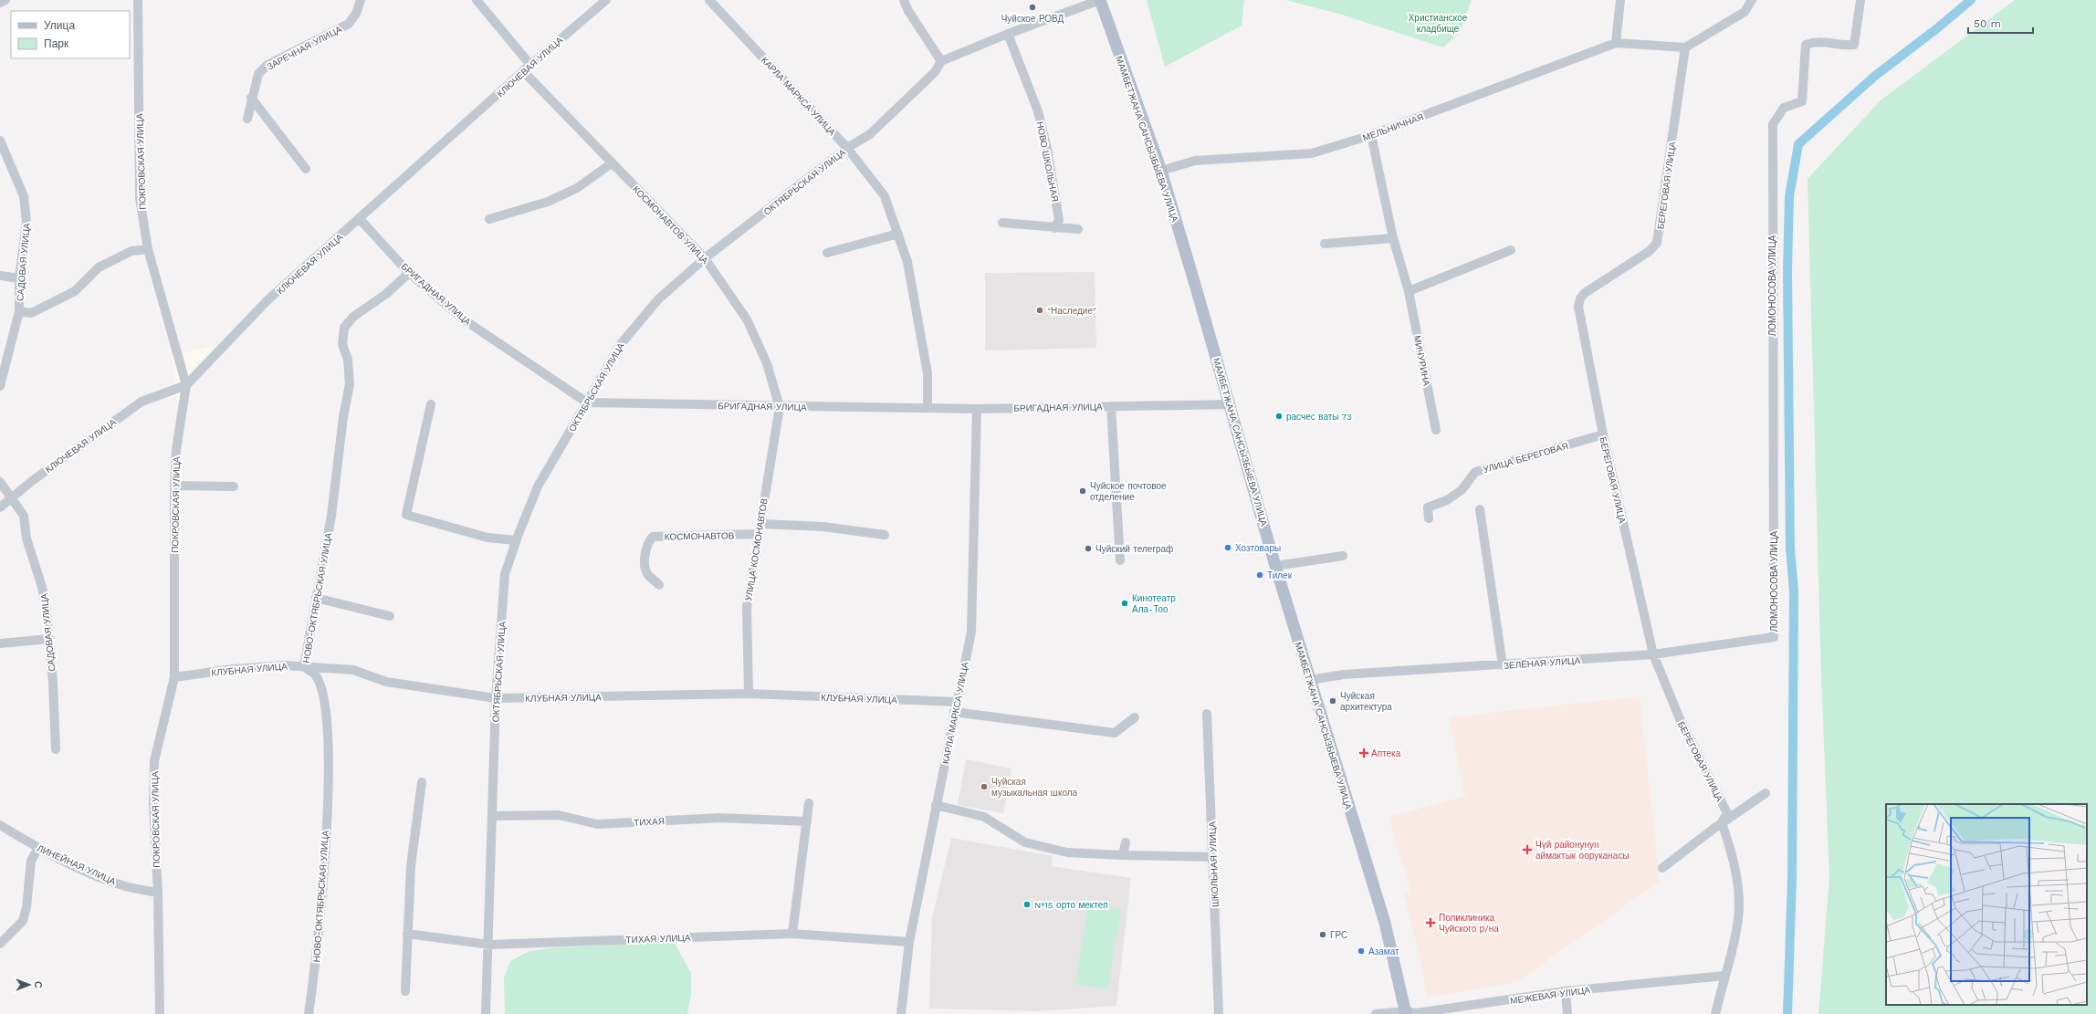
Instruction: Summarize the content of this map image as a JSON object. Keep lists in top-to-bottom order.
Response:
{
  "streets": {
    "main road": ["МАМБЕТЖАНА САНСЫЗБЫЕВА УЛИЦА"],
    "street": [
      "ЗАРЕЧНАЯ УЛИЦА",
      "КЛЮЧЕВАЯ УЛИЦА",
      "КАРЛА МАРКСА УЛИЦА",
      "МЕЛЬНИЧНАЯ",
      "ПОКРОВСКАЯ УЛИЦА",
      "НОВО ШКОЛЬНАЯ",
      "ОКТЯБРЬСКАЯ УЛИЦА",
      "БЕРЕГОВАЯ УЛИЦА",
      "КОСМОНАВТОВ УЛИЦА",
      "САДОВАЯ УЛИЦА",
      "ЛОМОНОСОВА УЛИЦА",
      "БРИГАДНАЯ УЛИЦА",
      "МИЧУРИНА",
      "УЛИЦА БЕРЕГОВАЯ",
      "КОСМОНАВТОВ",
      "УЛИЦА КОСМОНАВТОВ",
      "НОВО-ОКТЯБРЬСКАЯ УЛИЦА",
      "ЗЕЛЁНАЯ УЛИЦА",
      "КЛУБНАЯ УЛИЦА",
      "ТИХАЯ",
      "ЛИНЕЙНАЯ УЛИЦА",
      "ШКОЛЬНАЯ УЛИЦА",
      "ТИХАЯ УЛИЦА",
      "МЕЖЕВАЯ УЛИЦА"
    ]
  },
  "crossings": [
    ["КЛЮЧЕВАЯ УЛИЦА", "ПОКРОВСКАЯ УЛИЦА"],
    ["КЛЮЧЕВАЯ УЛИЦА", "КОСМОНАВТОВ УЛИЦА"],
    ["КЛЮЧЕВАЯ УЛИЦА", "САДОВАЯ УЛИЦА"],
    ["КЛЮЧЕВАЯ УЛИЦА", "БРИГАДНАЯ УЛИЦА"],
    ["КАРЛА МАРКСА УЛИЦА", "ОКТЯБРЬСКАЯ УЛИЦА"],
    ["КАРЛА МАРКСА УЛИЦА", "БРИГАДНАЯ УЛИЦА"],
    ["КАРЛА МАРКСА УЛИЦА", "КЛУБНАЯ УЛИЦА"],
    ["КАРЛА МАРКСА УЛИЦА", "ТИХАЯ УЛИЦА"],
    ["МЕЛЬНИЧНАЯ", "МАМБЕТЖАНА САНСЫЗБЫЕВА УЛИЦА"],
    ["МЕЛЬНИЧНАЯ", "БЕРЕГОВАЯ УЛИЦА"],
    ["МЕЛЬНИЧНАЯ", "МИЧУРИНА"],
    ["МАМБЕТЖАНА САНСЫЗБЫЕВА УЛИЦА", "ОКТЯБРЬСКАЯ УЛИЦА"],
    ["МАМБЕТЖАНА САНСЫЗБЫЕВА УЛИЦА", "БРИГАДНАЯ УЛИЦА"],
    ["МАМБЕТЖАНА САНСЫЗБЫЕВА УЛИЦА", "ЗЕЛЁНАЯ УЛИЦА"],
    ["МАМБЕТЖАНА САНСЫЗБЫЕВА УЛИЦА", "МЕЖЕВАЯ УЛИЦА"],
    ["ПОКРОВСКАЯ УЛИЦА", "КЛУБНАЯ УЛИЦА"],
    ["ПОКРОВСКАЯ УЛИЦА", "ЛИНЕЙНАЯ УЛИЦА"],
    ["НОВО ШКОЛЬНАЯ", "ОКТЯБРЬСКАЯ УЛИЦА"],
    ["ОКТЯБРЬСКАЯ УЛИЦА", "КОСМОНАВТОВ УЛИЦА"],
    ["ОКТЯБРЬСКАЯ УЛИЦА", "БРИГАДНАЯ УЛИЦА"],
    ["ОКТЯБРЬСКАЯ УЛИЦА", "КЛУБНАЯ УЛИЦА"],
    ["ОКТЯБРЬСКАЯ УЛИЦА", "ТИХАЯ"],
    ["ОКТЯБРЬСКАЯ УЛИЦА", "ТИХАЯ УЛИЦА"],
    ["БЕРЕГОВАЯ УЛИЦА", "УЛИЦА БЕРЕГОВАЯ"],
    ["БЕРЕГОВАЯ УЛИЦА", "ЗЕЛЁНАЯ УЛИЦА"],
    ["БЕРЕГОВАЯ УЛИЦА", "МЕЖЕВАЯ УЛИЦА"],
    ["КОСМОНАВТОВ УЛИЦА", "БРИГАДНАЯ УЛИЦА"],
    ["КОСМОНАВТОВ УЛИЦА", "УЛИЦА КОСМОНАВТОВ"],
    ["ЛОМОНОСОВА УЛИЦА", "ЗЕЛЁНАЯ УЛИЦА"],
    ["БРИГАДНАЯ УЛИЦА", "УЛИЦА КОСМОНАВТОВ"],
    ["БРИГАДНАЯ УЛИЦА", "НОВО-ОКТЯБРЬСКАЯ УЛИЦА"],
    ["КОСМОНАВТОВ", "УЛИЦА КОСМОНАВТОВ"],
    ["УЛИЦА КОСМОНАВТОВ", "КЛУБНАЯ УЛИЦА"],
    ["НОВО-ОКТЯБРЬСКАЯ УЛИЦА", "КЛУБНАЯ УЛИЦА"]
  ],
  "parks": ["Христианское кладбище"],
  "places": {
    "other": [
      "Чуйское РОВД",
      "\"Наследие\"",
      "расчес ваты 73",
      "Чуйское почтовое отделение",
      "Хозтовары",
      "Чуйский телеграф",
      "Тилек",
      "Кинотеатр Ала-Тоо",
      "Чуйская архитектура",
      "Чуйская музыкальная школа",
      "№15 орто мектеп",
      "ГРС",
      "Азамат"
    ],
    "health": ["Аптека", "Чүй районунун аймактык ооруканасы", "Поликлиника Чуйского р/на"]
  },
  "legend": ["Улица", "Парк"],
  "scale_bar": "50 m",
  "north": "right"
}
